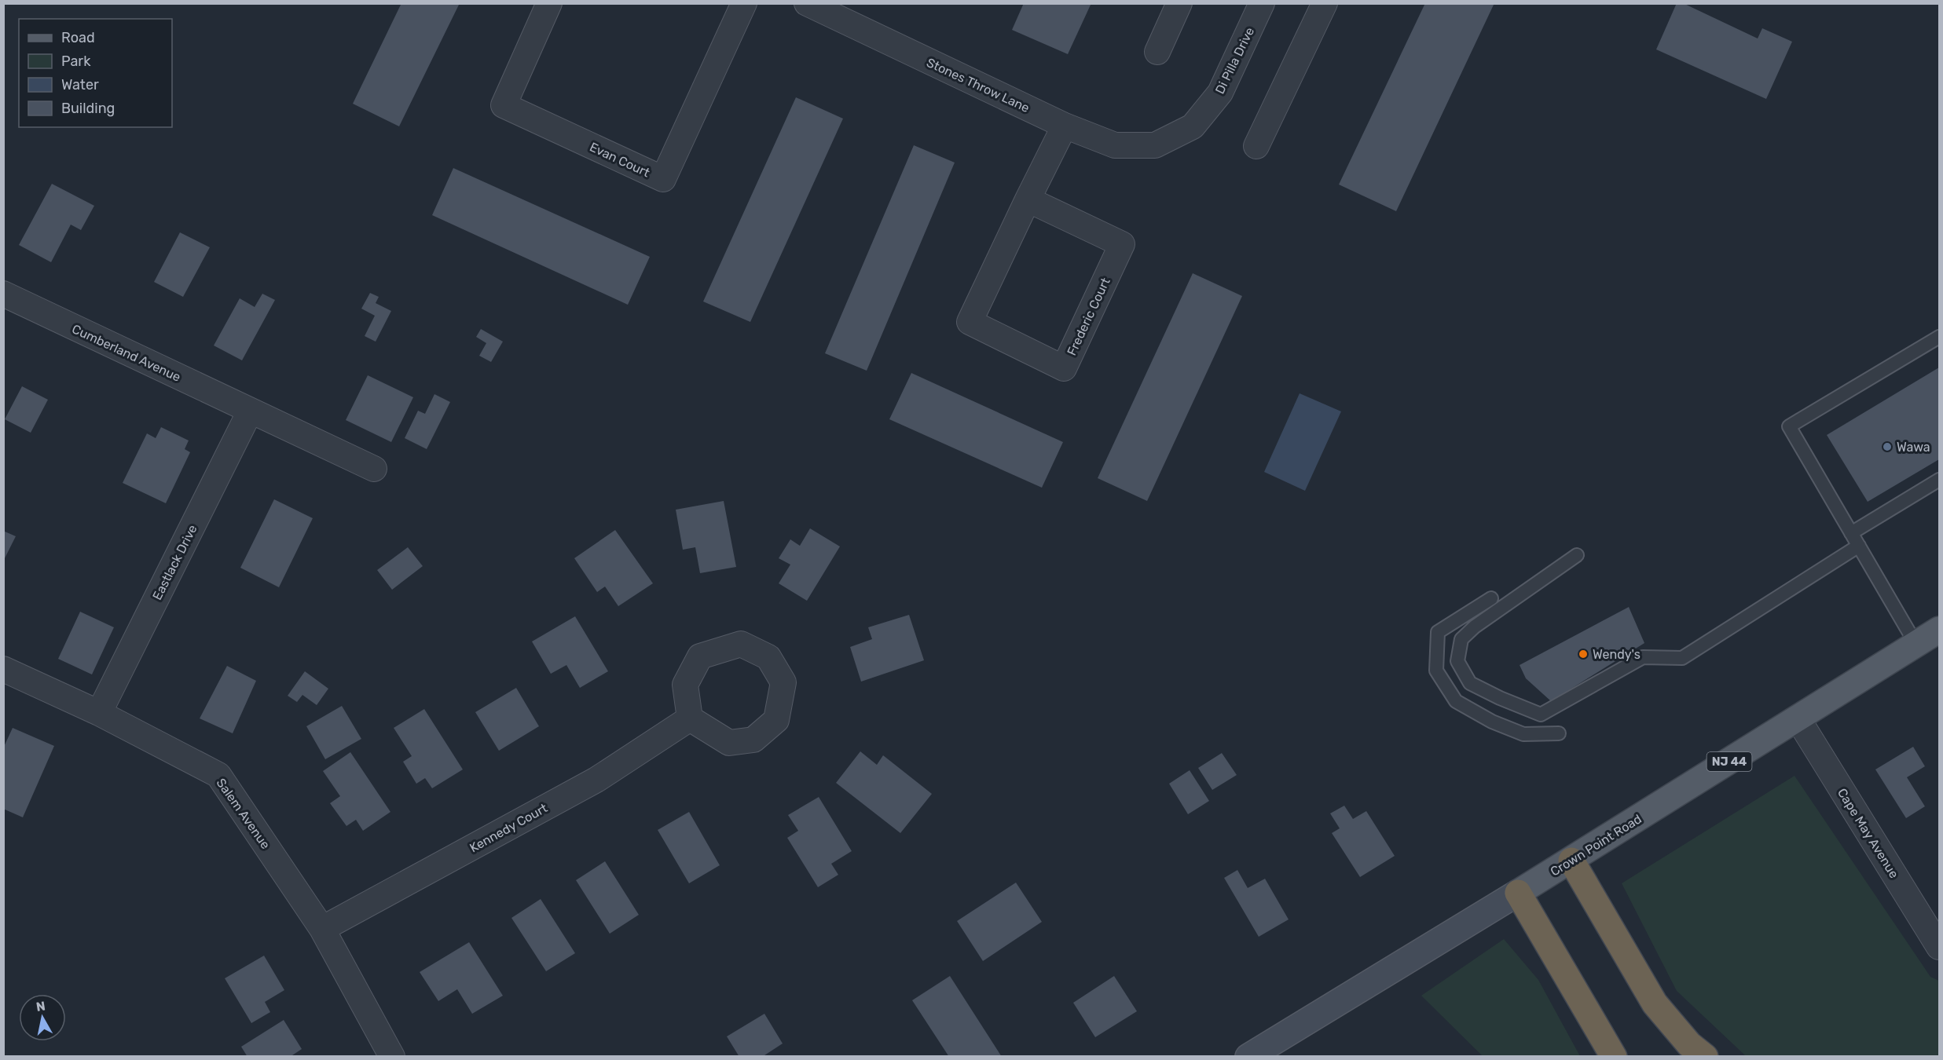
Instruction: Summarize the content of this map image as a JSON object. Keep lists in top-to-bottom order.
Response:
{
  "streets": {
    "main road": ["NJ 44", "Crown Point Road"],
    "street": [
      "Di Pilla Drive",
      "Stones Throw Lane",
      "Evan Court",
      "Frederic Court",
      "Cumberland Avenue",
      "Eastlack Drive",
      "Salem Avenue",
      "Kennedy Court",
      "Cape May Avenue"
    ]
  },
  "crossings": [
    ["Di Pilla Drive", "Stones Throw Lane"],
    ["Stones Throw Lane", "Frederic Court"],
    ["Cumberland Avenue", "Eastlack Drive"],
    ["Eastlack Drive", "Salem Avenue"],
    ["Salem Avenue", "Kennedy Court"],
    ["Cape May Avenue", "Crown Point Road"]
  ],
  "places": ["Wawa", "Wendy's"],
  "legend": [
    "Road",
    "Park",
    "Water",
    "Building"
  ],
  "north": "top"
}
